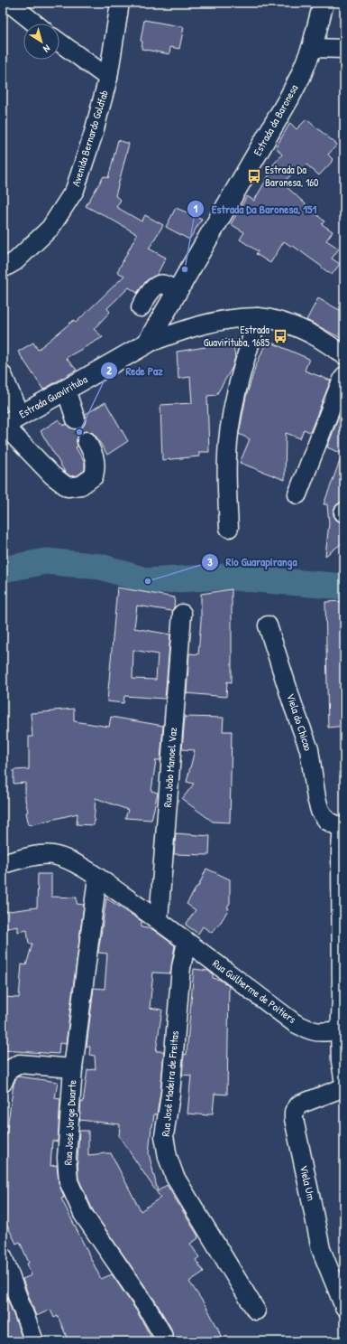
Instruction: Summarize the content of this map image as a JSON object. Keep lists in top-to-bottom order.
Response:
{
  "streets": {
    "main road": ["Estrada da Baronesa", "Estrada Guavirituba"],
    "street": [
      "Avenida Bernardo Goldfab",
      "Viela do Chicao",
      "Rua João Manoel Vaz",
      "Rua Guilherme de Poitiers",
      "Rua José Madeira de Freitas",
      "Rua José Jorge Duarte",
      "Viela Um"
    ]
  },
  "crossings": [
    ["Estrada da Baronesa", "Estrada Guavirituba"],
    ["Rua João Manoel Vaz", "Rua Guilherme de Poitiers"],
    ["Rua Guilherme de Poitiers", "Rua José Madeira de Freitas"],
    ["Rua Guilherme de Poitiers", "Rua José Jorge Duarte"]
  ],
  "places": {
    "bus stop": ["Estrada Da Baronesa, 160", "Estrada Guavirituba, 1685"],
    "other": ["Estrada Da Baronesa, 151", "Rede Paz", "Rio Guarapiranga"]
  },
  "north": "bottom right"
}
